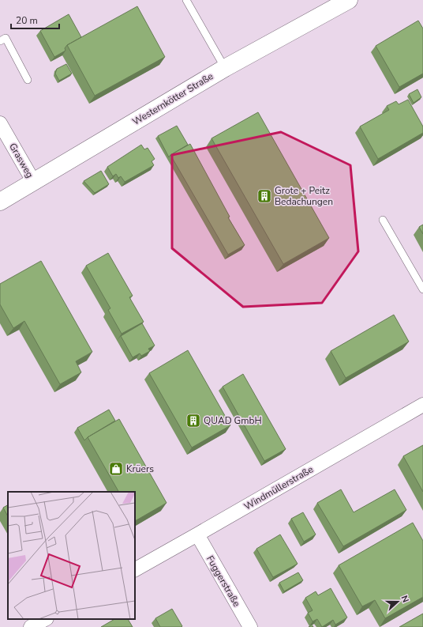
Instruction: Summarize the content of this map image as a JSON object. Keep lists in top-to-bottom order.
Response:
{
  "streets": {
    "street": [
      "Westernkötter Straße",
      "Grasweg",
      "Windmüllerstraße",
      "Fuggerstraße"
    ]
  },
  "crossings": [
    ["Westernkötter Straße", "Grasweg"],
    ["Windmüllerstraße", "Fuggerstraße"]
  ],
  "places": {
    "building": ["Grote + Peitz Bedachungen", "QUAD GmbH"],
    "shop": ["Krüers"]
  },
  "scale_bar": "20 m",
  "north": "right"
}
